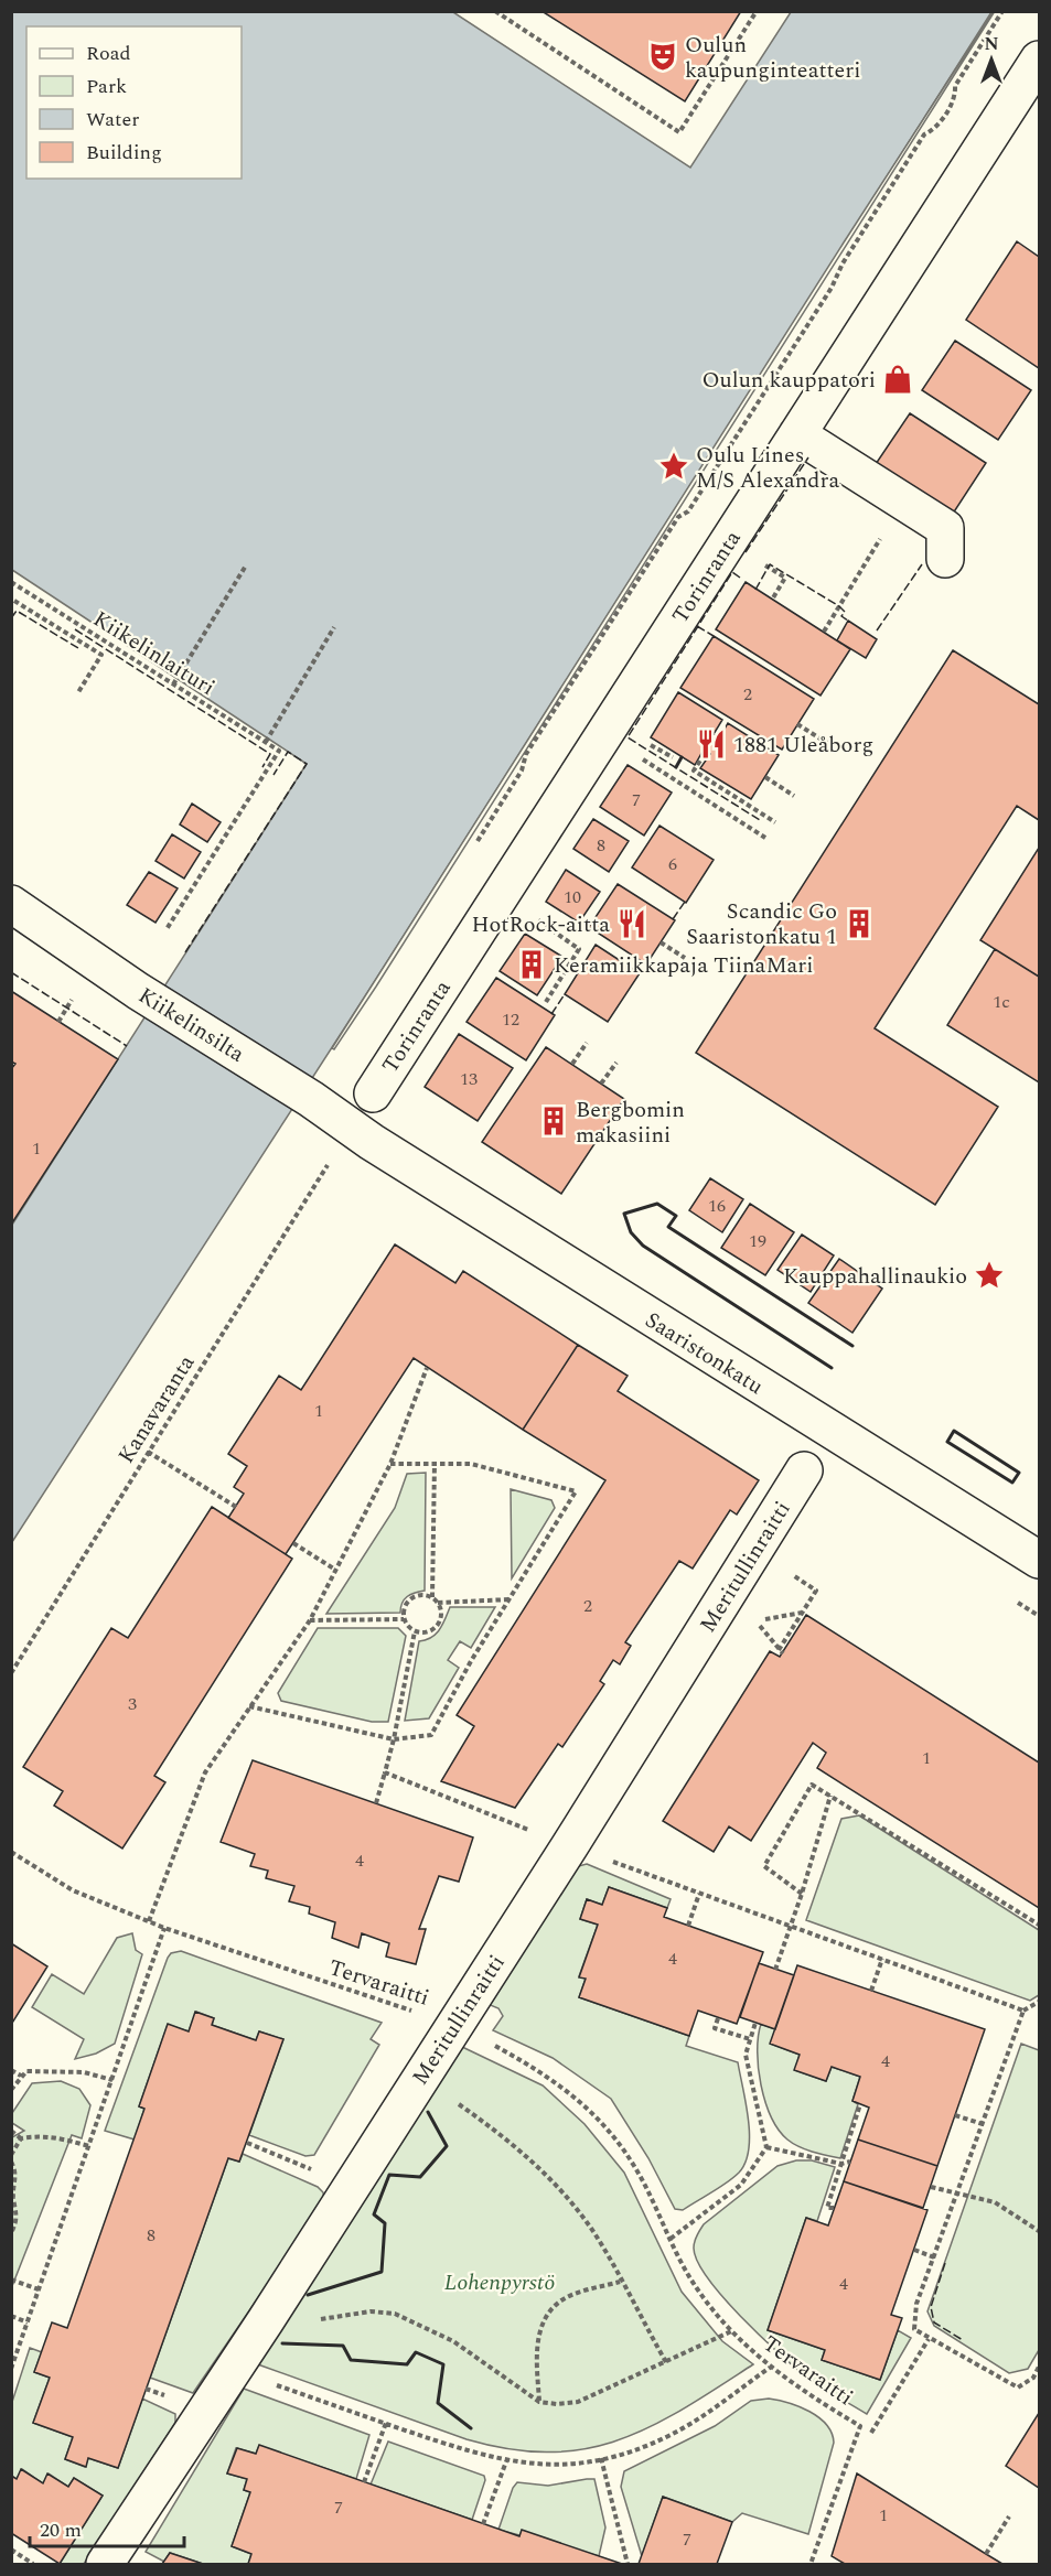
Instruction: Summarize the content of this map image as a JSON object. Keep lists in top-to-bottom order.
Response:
{
  "streets": {
    "street": [
      "Torinranta",
      "Kiikelinsilta",
      "Saaristonkatu",
      "Meritullinraitti"
    ],
    "path": ["Kiikelinlaituri", "Kanavaranta", "Tervaraitti"]
  },
  "crossings": [
    ["Kiikelinsilta", "Saaristonkatu"],
    ["Meritullinraitti", "Tervaraitti"]
  ],
  "parks": ["Lohenpyrstö"],
  "places": {
    "theatre": ["Oulun kaupunginteatteri"],
    "shop": ["Oulun kauppatori"],
    "place": ["Oulu Lines M/S Alexandra", "Kauppahallinaukio"],
    "restaurant": ["1881 Uleåborg", "HotRock-aitta"],
    "building": ["Scandic Go Saaristonkatu 1", "Keramiikkapaja TiinaMari", "Bergbomin makasiini"]
  },
  "house_numbers": [
    "2",
    "7",
    "8",
    "6",
    "10",
    "1c",
    "12",
    "13",
    "1",
    "16",
    "19",
    "1",
    "2",
    "3",
    "1",
    "4",
    "4",
    "4",
    "8",
    "4",
    "7",
    "1",
    "7"
  ],
  "legend": [
    "Road",
    "Park",
    "Water",
    "Building"
  ],
  "scale_bar": "20 m",
  "north": "top"
}
